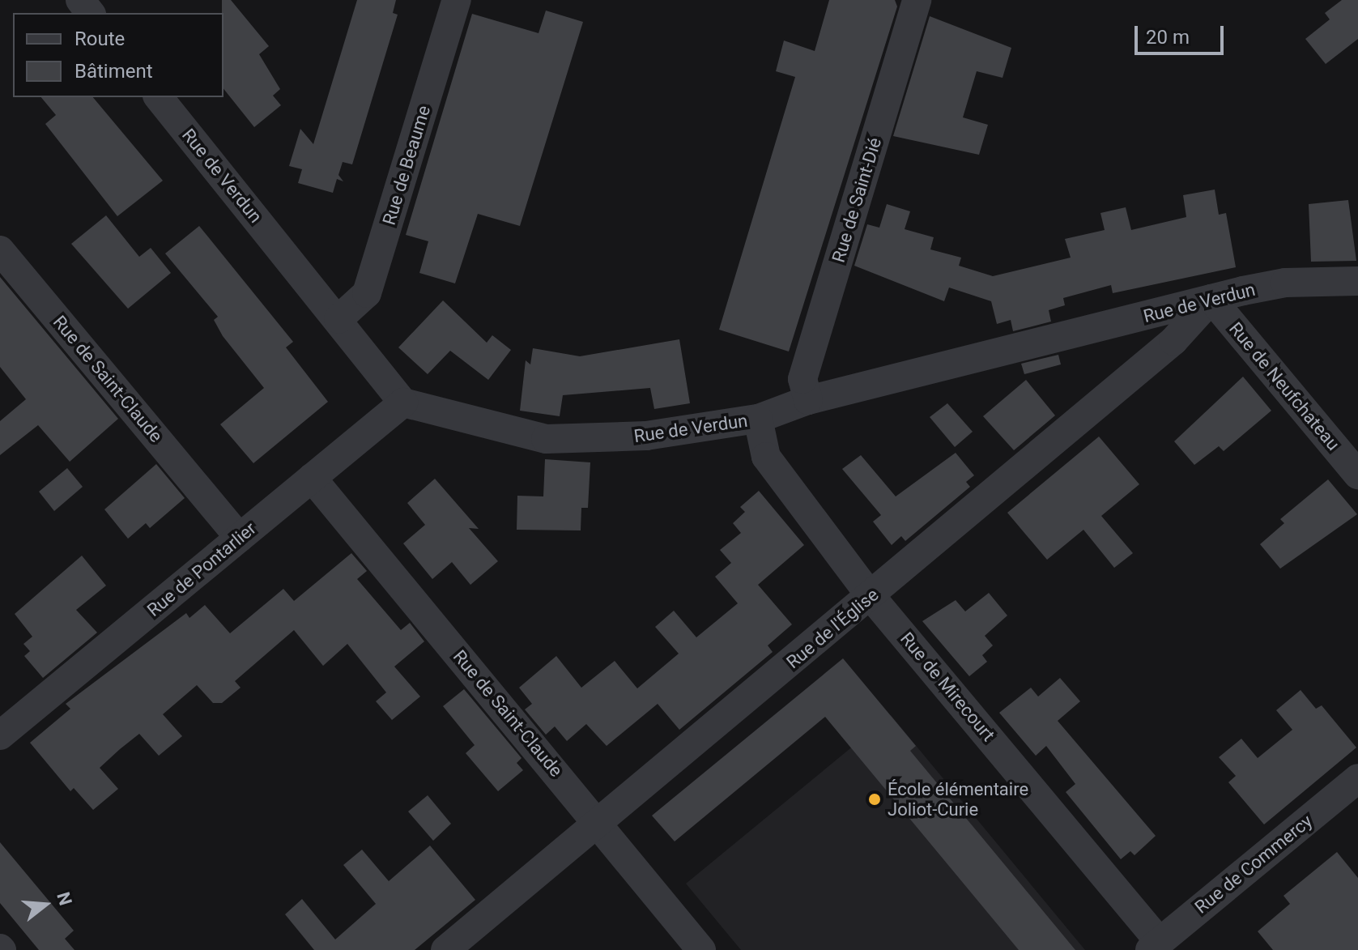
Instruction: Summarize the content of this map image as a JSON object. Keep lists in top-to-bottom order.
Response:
{
  "streets": {
    "street": [
      "Rue de Beaume",
      "Rue de Verdun",
      "Rue de Saint-Dié",
      "Rue de Saint-Claude",
      "Rue de Neufchateau",
      "Rue de Pontarlier",
      "Rue de l'Église",
      "Rue de Mirecourt",
      "Rue de Commercy"
    ]
  },
  "crossings": [
    ["Rue de Beaume", "Rue de Verdun"],
    ["Rue de Verdun", "Rue de Saint-Dié"],
    ["Rue de Verdun", "Rue de Neufchateau"],
    ["Rue de Verdun", "Rue de Pontarlier"],
    ["Rue de Verdun", "Rue de l'Église"],
    ["Rue de Verdun", "Rue de Mirecourt"],
    ["Rue de Saint-Claude", "Rue de Pontarlier"],
    ["Rue de Saint-Claude", "Rue de l'Église"],
    ["Rue de Neufchateau", "Rue de l'Église"],
    ["Rue de l'Église", "Rue de Mirecourt"],
    ["Rue de Mirecourt", "Rue de Commercy"]
  ],
  "places": ["École élémentaire Joliot-Curie"],
  "legend": ["Route", "Bâtiment"],
  "scale_bar": "20 m",
  "north": "right"
}
